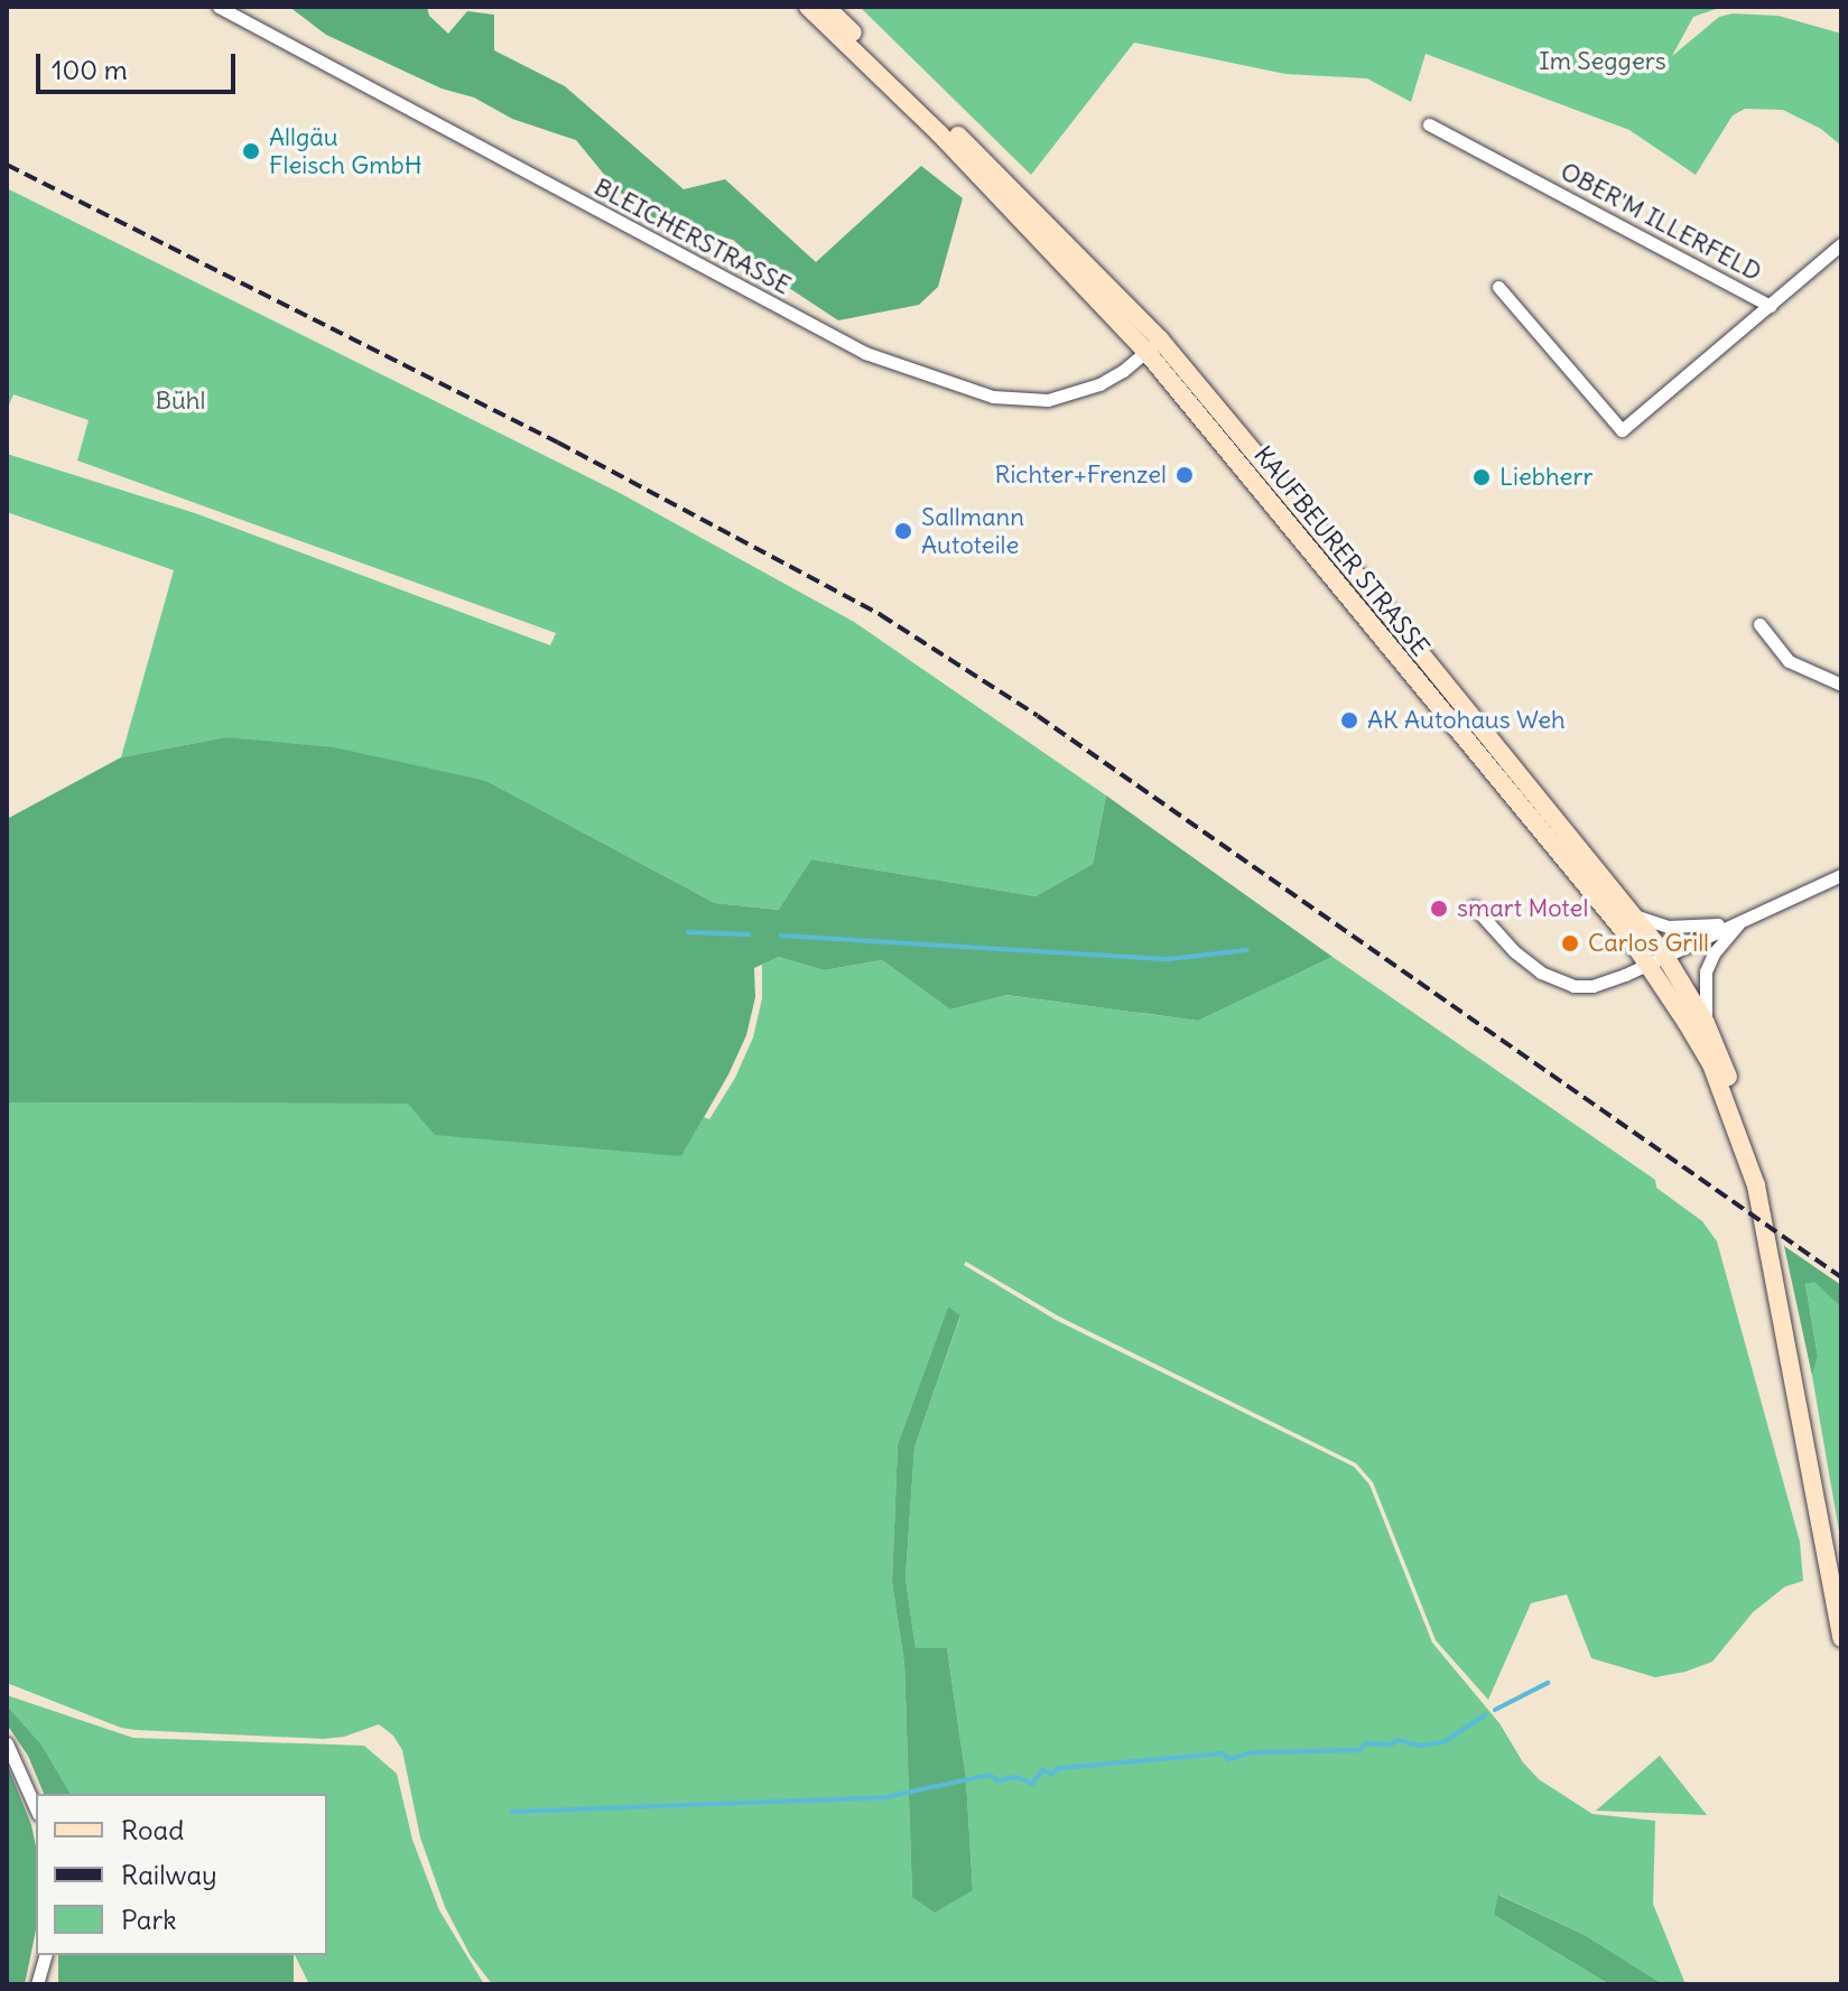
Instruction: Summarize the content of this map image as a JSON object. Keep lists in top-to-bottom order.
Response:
{
  "streets": {
    "main road": ["KAUFBEURER STRASSE"],
    "street": ["OBER'M ILLERFELD", "BLEICHERSTRASSE"]
  },
  "crossings": [
    ["BLEICHERSTRASSE", "KAUFBEURER STRASSE"]
  ],
  "parks": ["Im Seggers", "Bühl"],
  "places": [
    "Allgäu Fleisch GmbH",
    "Richter+Frenzel",
    "Liebherr",
    "Sallmann Autoteile",
    "AK Autohaus Weh",
    "smart Motel",
    "Carlos Grill"
  ],
  "legend": ["Road", "Railway", "Park"],
  "scale_bar": "100 m"
}
